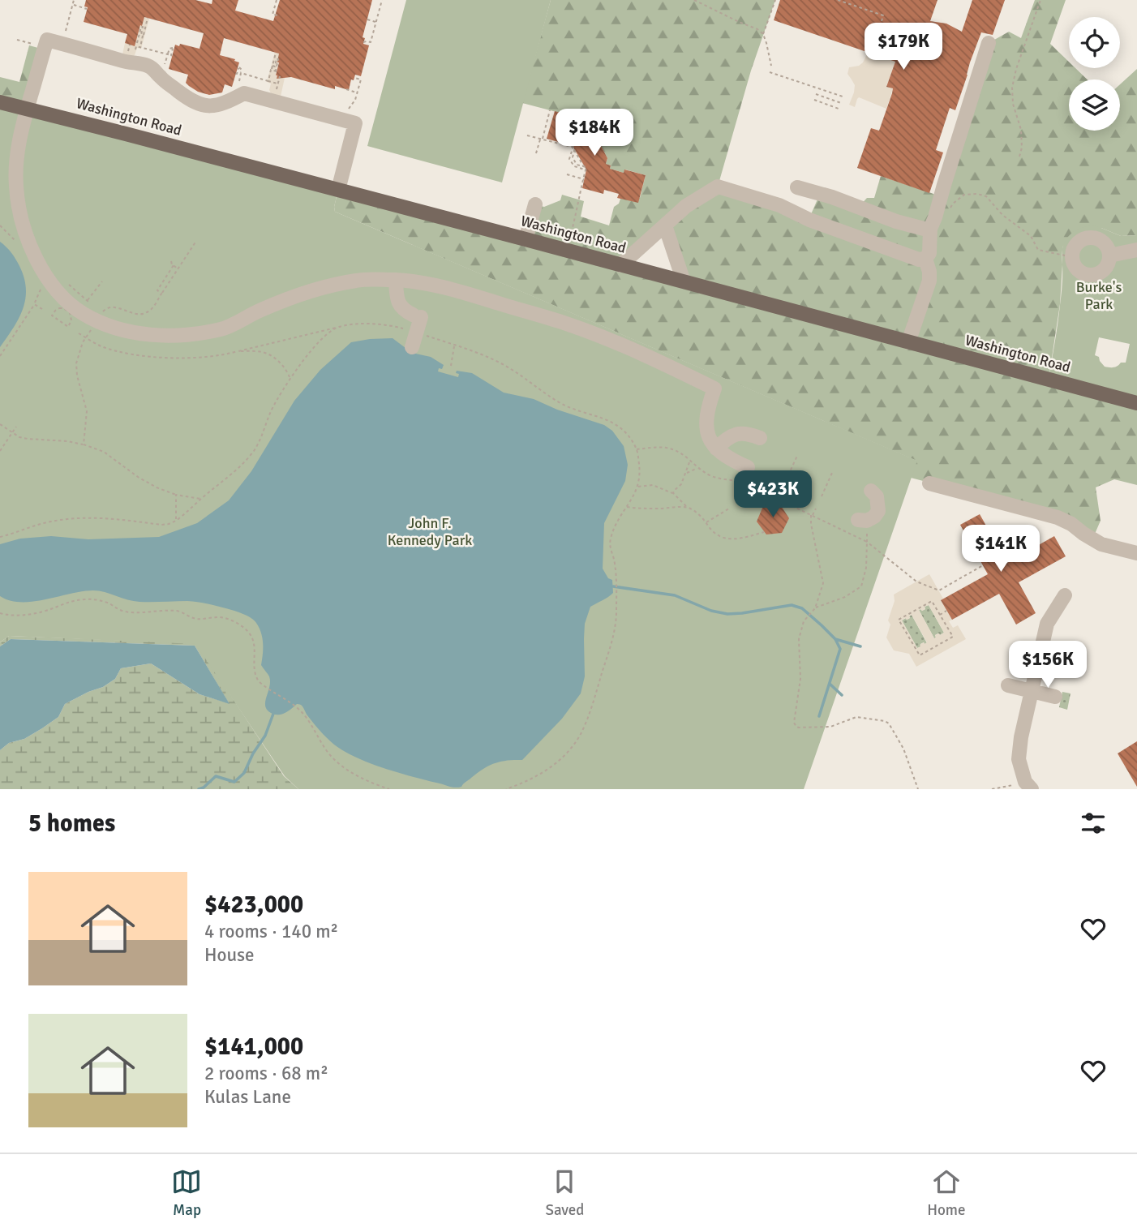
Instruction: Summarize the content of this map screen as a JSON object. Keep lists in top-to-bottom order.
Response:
{
  "streets": {
    "main road": ["Washington Road"]
  },
  "parks": ["Burke's Park", "John F. Kennedy Park"],
  "page": {
    "price": [
      "$179K",
      "$184K",
      "$423K",
      "$141K",
      "$156K"
    ],
    "heading": "5 homes",
    "list": [
      {
        "name": "$423,000",
        "note": "4 rooms · 140 m² · House"
      },
      {
        "name": "$141,000",
        "note": "2 rooms · 68 m² · Kulas Lane"
      }
    ],
    "tabs": ["Map", "Saved", "Home"]
  }
}
